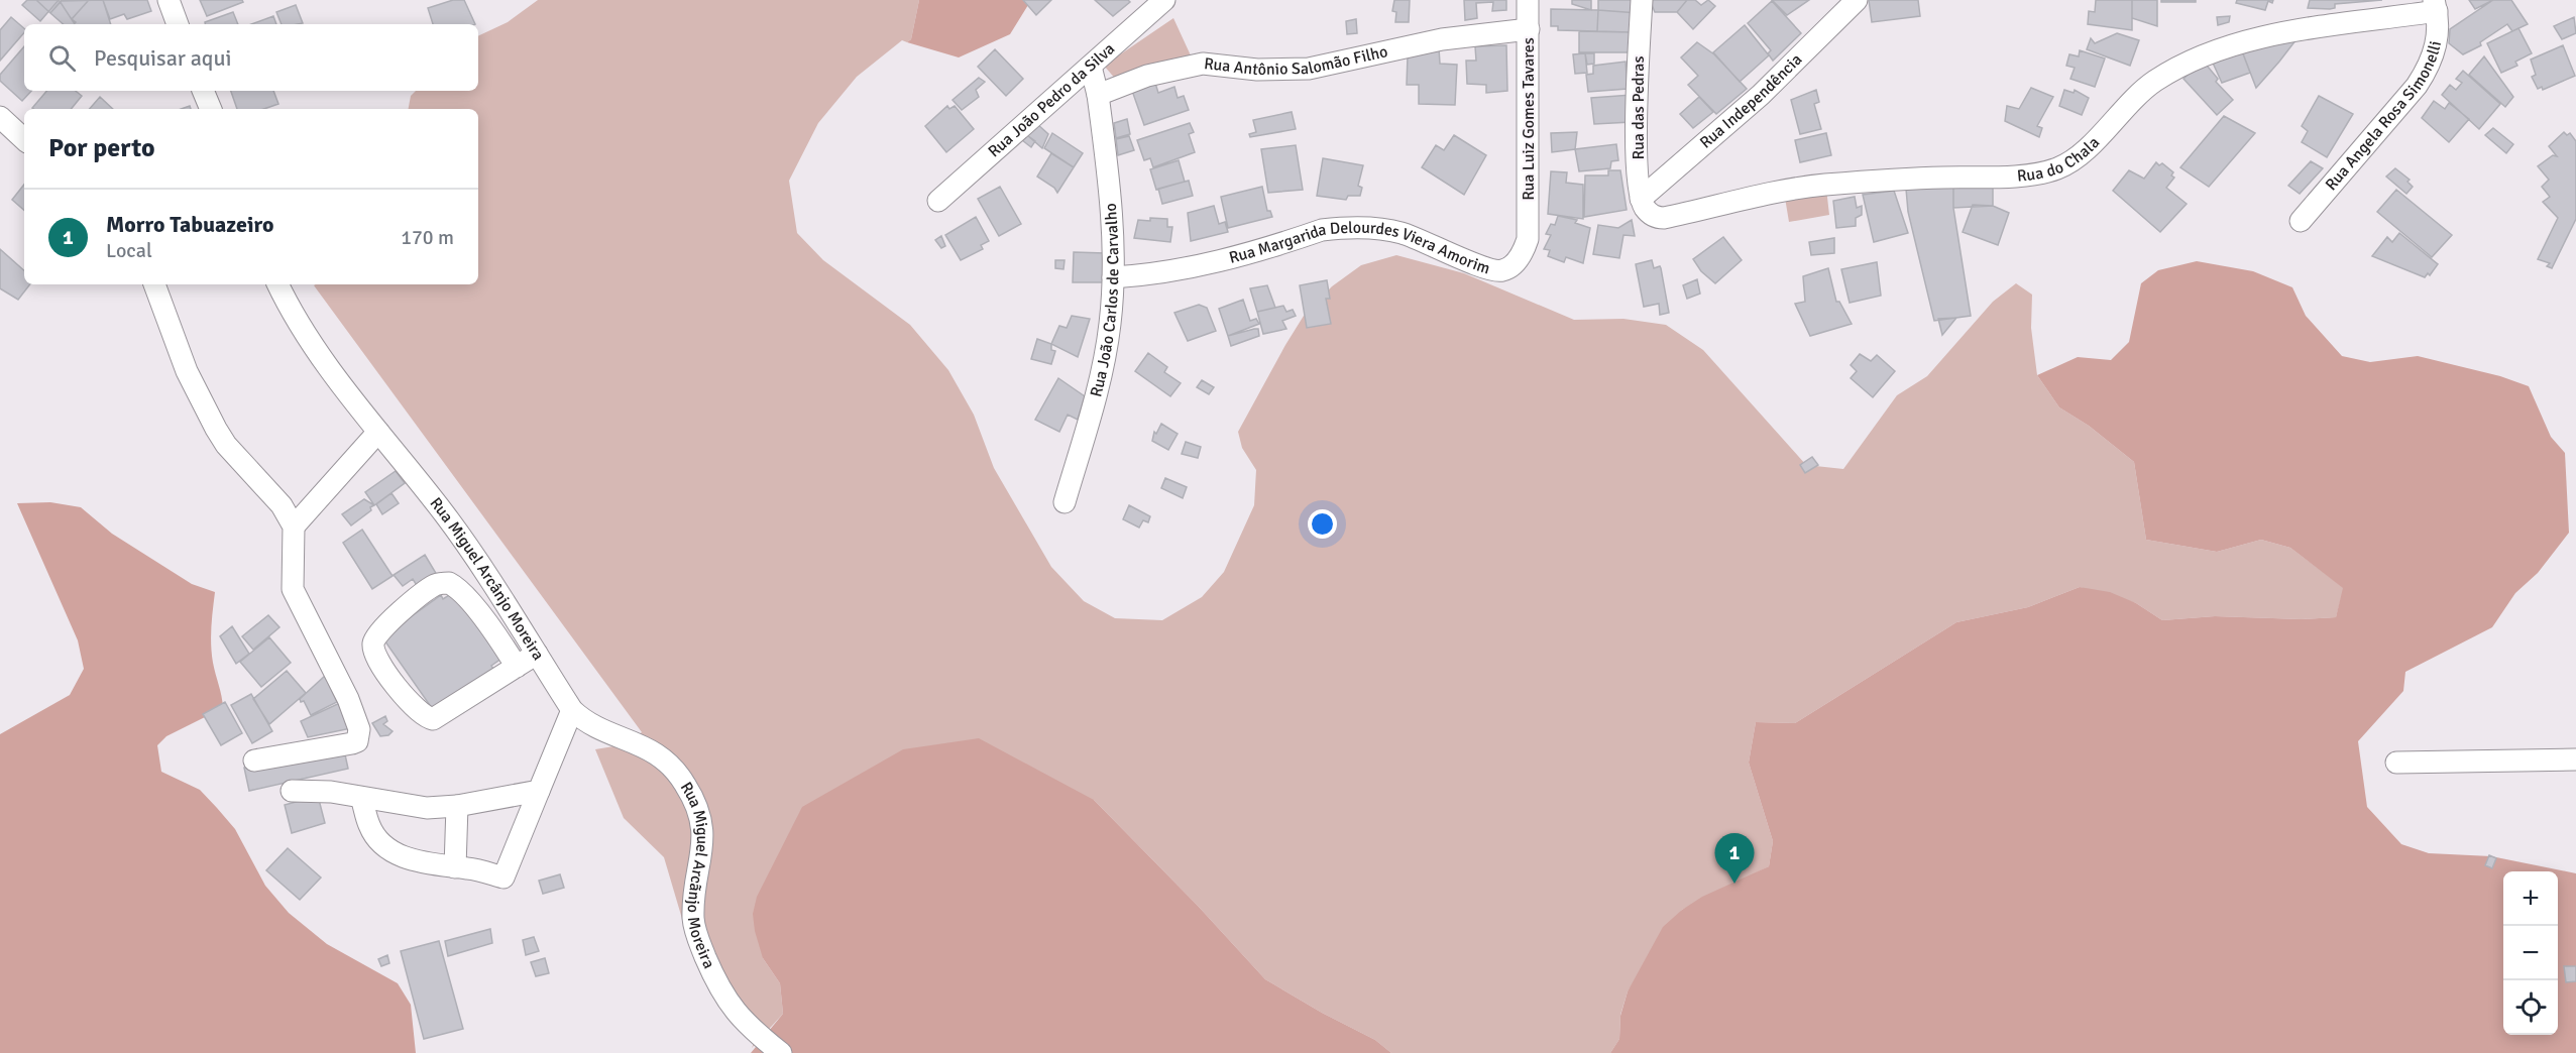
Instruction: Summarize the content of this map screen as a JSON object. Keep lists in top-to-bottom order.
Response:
{
  "streets": {
    "street": [
      "Rua Antônio Salomão Filho",
      "Rua João Pedro da Silva",
      "Rua Independência",
      "Rua das Pedras",
      "Rua Angela Rosa Simonelli",
      "Rua Luiz Gomes Tavares",
      "Rua do Chala",
      "Rua Margarida Delourdes Viera Amorim",
      "Rua João Carlos de Carvalho",
      "Rua Miguel Arcânjo Moreira",
      "Rua Miguel Arcãnjo Moreira"
    ]
  },
  "crossings": [
    ["Rua Antônio Salomão Filho", "Rua Luiz Gomes Tavares"],
    ["Rua Antônio Salomão Filho", "Rua João Carlos de Carvalho"],
    ["Rua Independência", "Rua das Pedras"],
    ["Rua Independência", "Rua do Chala"],
    ["Rua das Pedras", "Rua do Chala"],
    ["Rua Angela Rosa Simonelli", "Rua do Chala"],
    ["Rua Luiz Gomes Tavares", "Rua Margarida Delourdes Viera Amorim"],
    ["Rua Margarida Delourdes Viera Amorim", "Rua João Carlos de Carvalho"],
    ["Rua Miguel Arcânjo Moreira", "Rua Miguel Arcãnjo Moreira"]
  ],
  "page": {
    "search": "Pesquisar aqui",
    "heading": "Por perto",
    "list": [
      {
        "mark": "1",
        "name": "Morro Tabuazeiro",
        "note": "Local",
        "value": "170 m"
      }
    ],
    "pins": "1",
    "map_buttons": ["+", "−"]
  }
}
